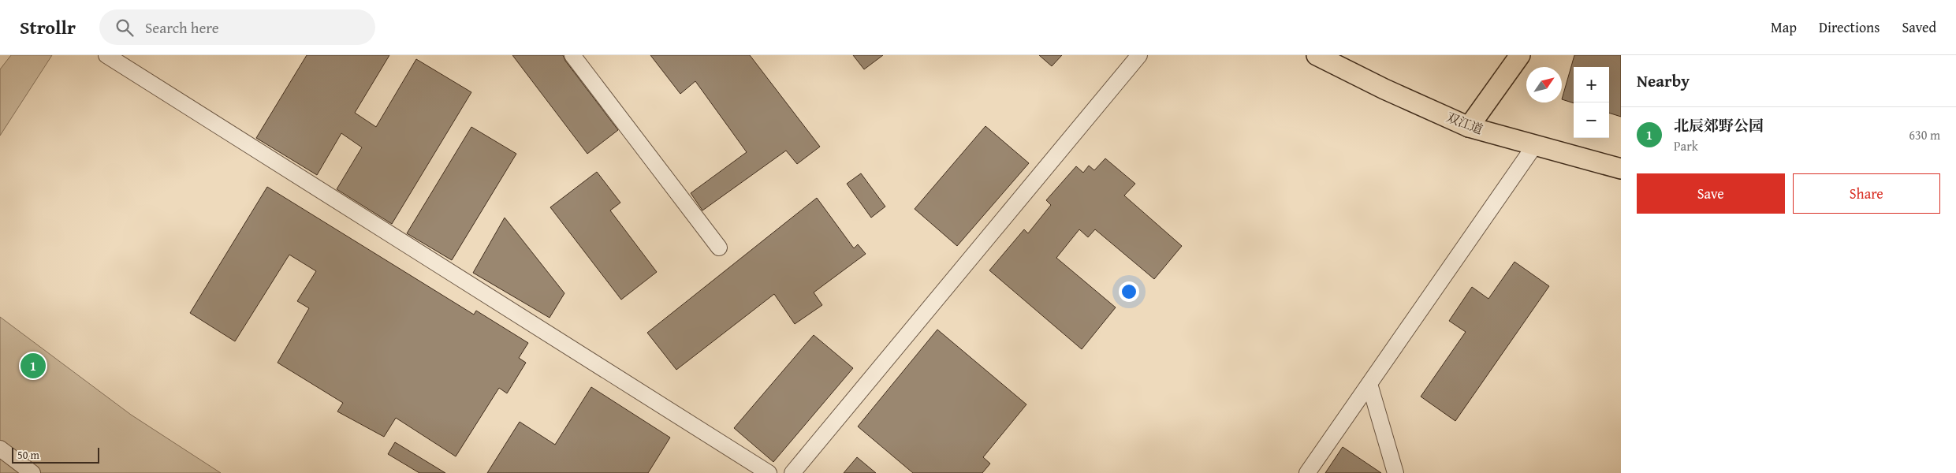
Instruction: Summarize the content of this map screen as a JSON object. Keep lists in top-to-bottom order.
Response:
{
  "streets": {
    "main road": ["双江道"]
  },
  "scale_bar": "50 m",
  "north": "top right",
  "page": {
    "header": "Strollr",
    "search": "Search here",
    "nav": ["Map", "Directions", "Saved"],
    "heading": "Nearby",
    "map_buttons": ["+", "−"],
    "list": [
      {
        "mark": "1",
        "name": "北辰郊野公园",
        "note": "Park",
        "value": "630 m"
      }
    ],
    "buttons": ["Save", "Share"],
    "pins": "1",
    "scale": "50 m"
  }
}
